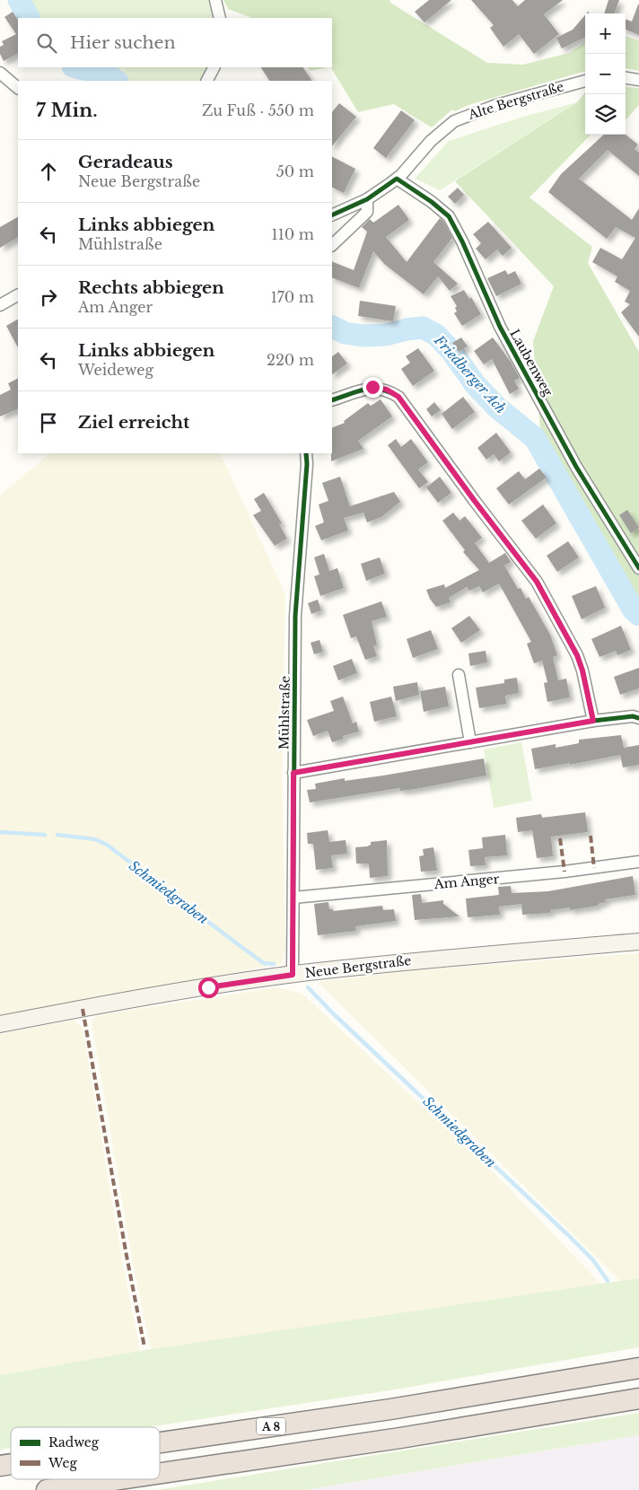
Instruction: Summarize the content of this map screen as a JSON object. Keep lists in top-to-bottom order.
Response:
{
  "streets": {
    "highway": ["A 8"],
    "main road": ["Neue Bergstraße"],
    "street": [
      "Alte Bergstraße",
      "Laubenweg",
      "Mühlstraße",
      "Am Anger"
    ]
  },
  "crossings": [
    ["Alte Bergstraße", "Laubenweg"],
    ["Mühlstraße", "Am Anger"],
    ["Mühlstraße", "Neue Bergstraße"]
  ],
  "water": ["Friedberger Ach", "Schmiedgraben"],
  "legend": ["Radweg", "Weg"],
  "page": {
    "map_buttons": ["+", "−"],
    "search": "Hier suchen",
    "heading": ["7 Min.", "Zu Fuß · 550 m"],
    "list": [
      ["Geradeaus", "Neue Bergstraße", "50 m"],
      ["Links abbiegen", "Mühlstraße", "110 m"],
      ["Rechts abbiegen", "Am Anger", "170 m"],
      ["Links abbiegen", "Weideweg", "220 m"],
      "Ziel erreicht"
    ]
  }
}
